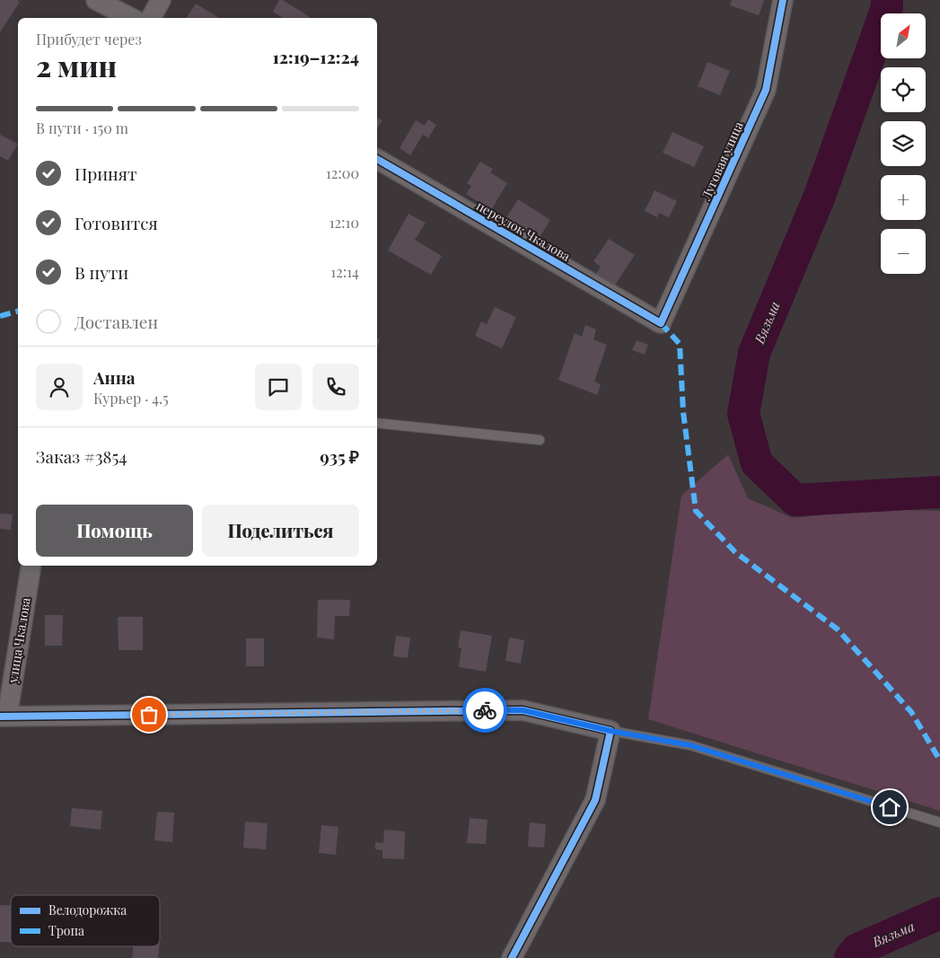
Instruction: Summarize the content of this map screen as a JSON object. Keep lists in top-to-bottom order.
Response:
{
  "streets": {
    "street": ["Луговая улица", "переулок Чкалова", "улица Чкалова"]
  },
  "crossings": [
    ["Луговая улица", "переулок Чкалова"]
  ],
  "water": ["Вязьма"],
  "legend": ["Велодорожка", "Тропа"],
  "north": "top right",
  "page": {
    "map_buttons": ["+", "−"],
    "heading": ["2 мин", "Прибудет через", "12:19–12:24"],
    "panel": [
      "Анна",
      "Курьер · 4.5",
      "Заказ #3854",
      "935 ₽"
    ],
    "bar": "В пути · 150 m",
    "list": [
      ["Принят", "12:00"],
      ["Готовится", "12:10"],
      ["В пути", "12:14"],
      "Доставлен"
    ],
    "buttons": ["Помощь", "Поделиться"]
  }
}
